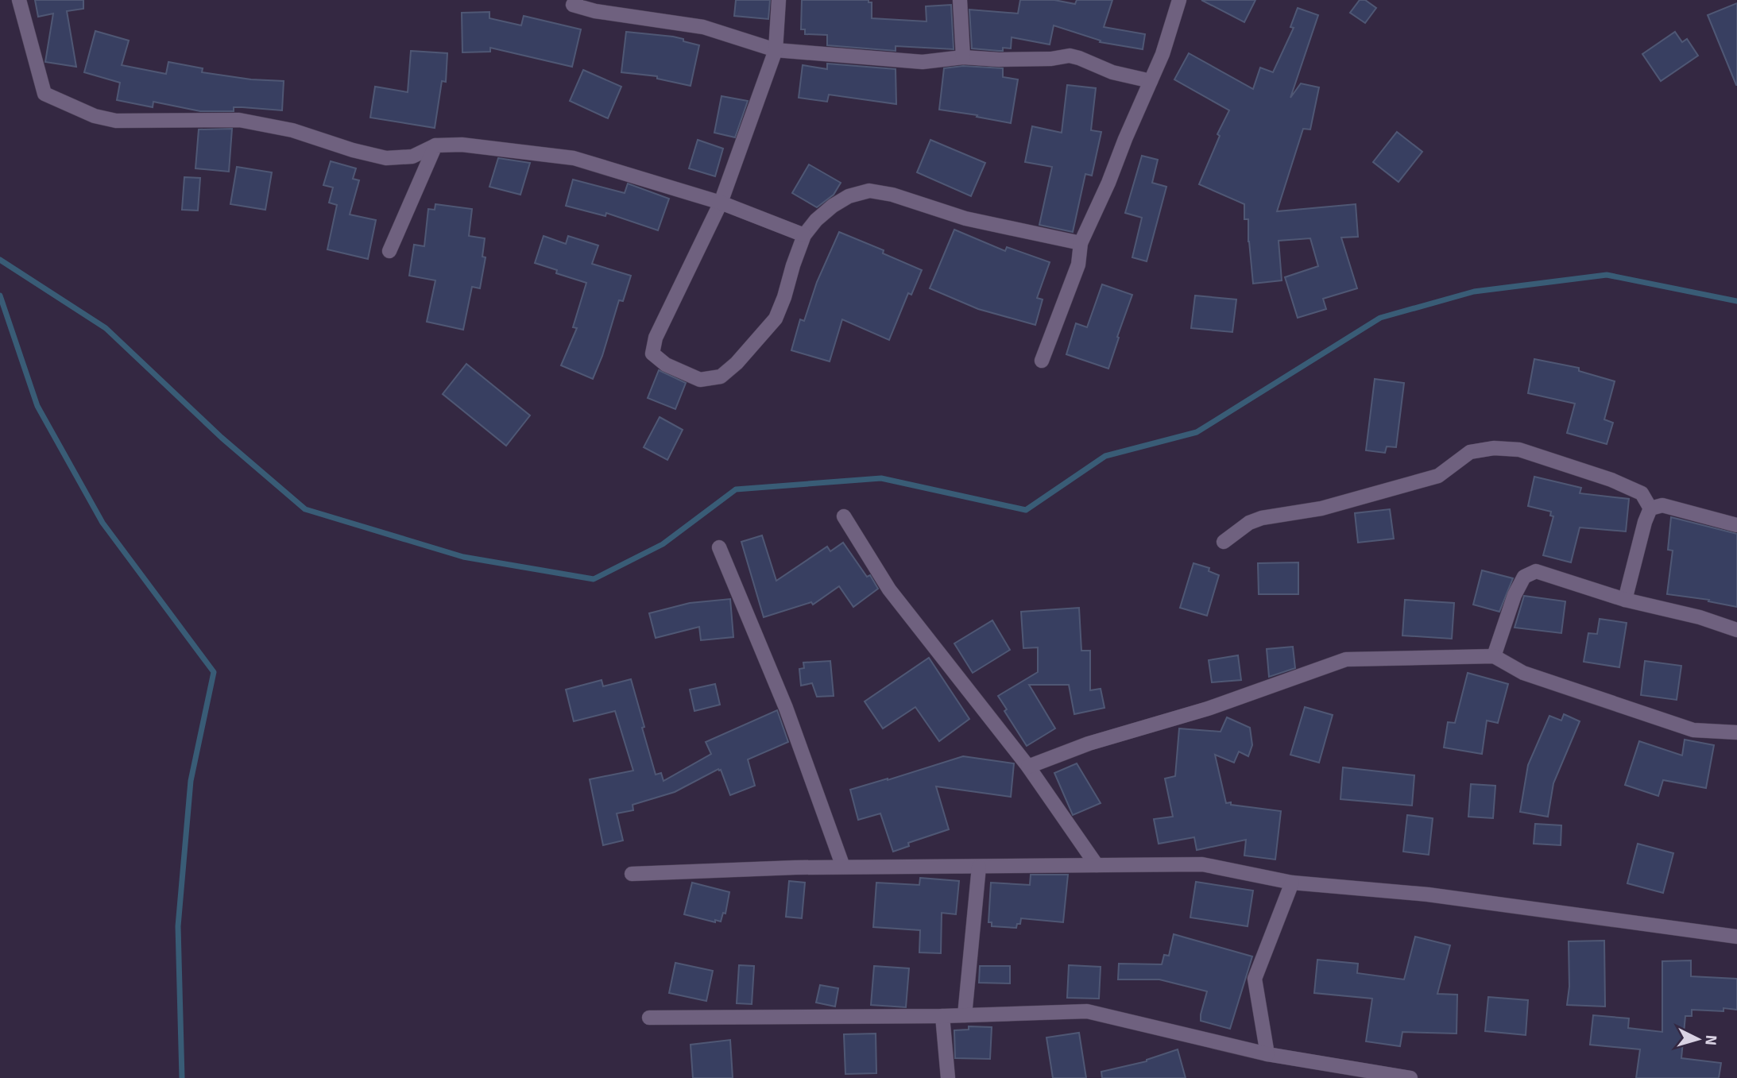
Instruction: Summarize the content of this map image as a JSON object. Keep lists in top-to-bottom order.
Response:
{
  "north": "right"
}
